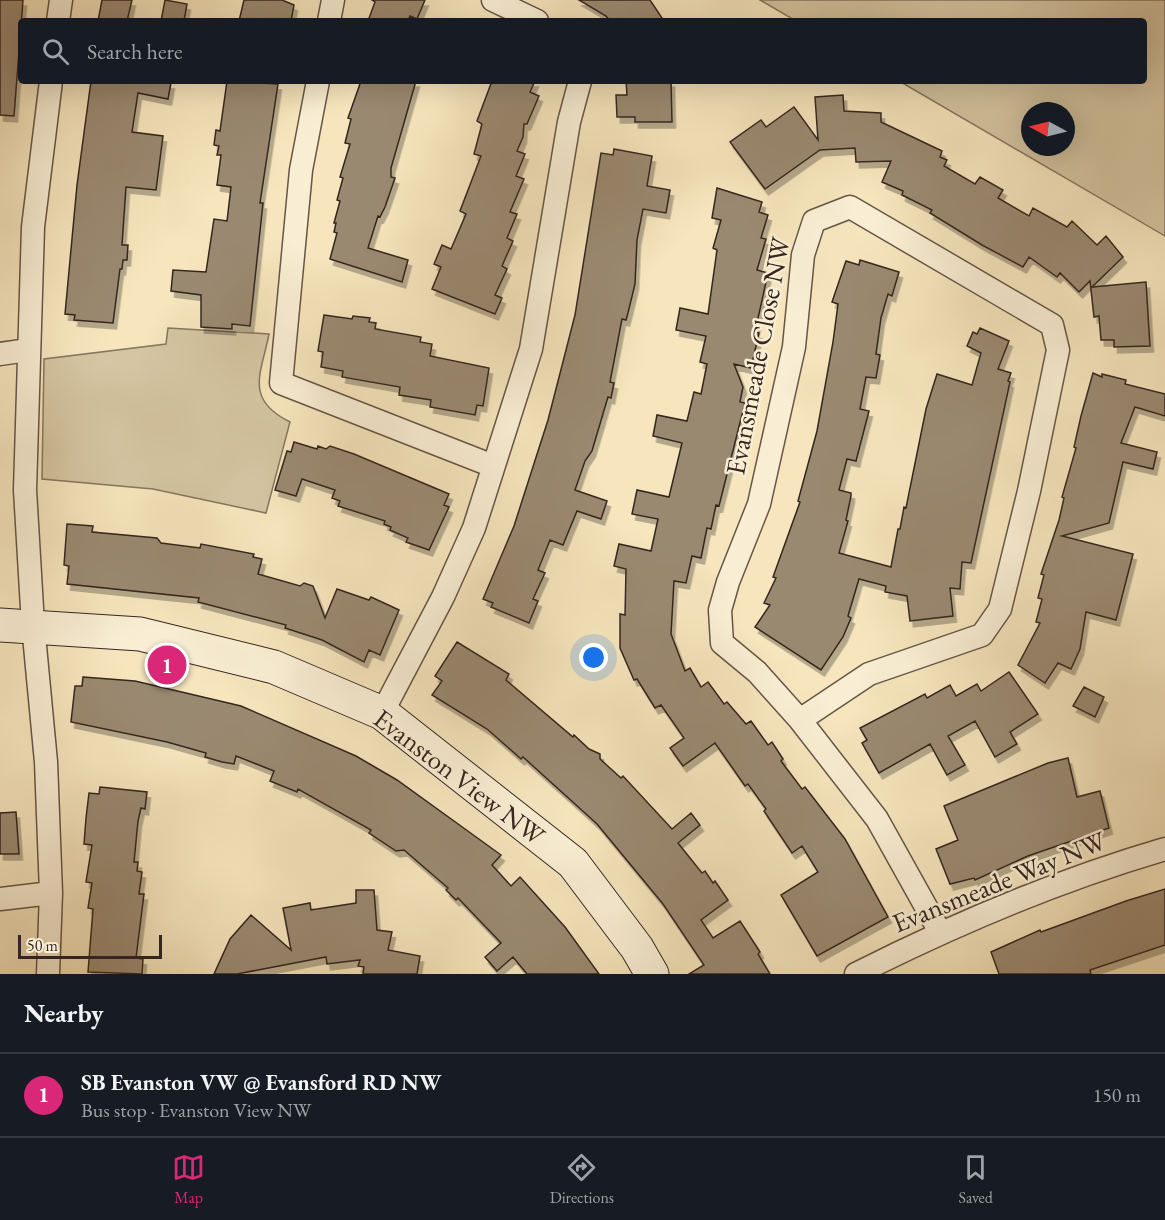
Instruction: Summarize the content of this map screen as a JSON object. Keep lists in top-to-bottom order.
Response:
{
  "streets": {
    "street": ["Evansmeade Close NW", "Evanston View NW", "Evansmeade Way NW"]
  },
  "crossings": [
    ["Evansmeade Close NW", "Evansmeade Way NW"]
  ],
  "scale_bar": "50 m",
  "north": "left",
  "page": {
    "search": "Search here",
    "pins": "1",
    "scale": "50 m",
    "heading": "Nearby",
    "list": [
      {
        "mark": "1",
        "name": "SB Evanston VW @ Evansford RD NW",
        "note": "Bus stop · Evanston View NW",
        "value": "150 m"
      }
    ],
    "nav": ["Map", "Directions", "Saved"]
  }
}
